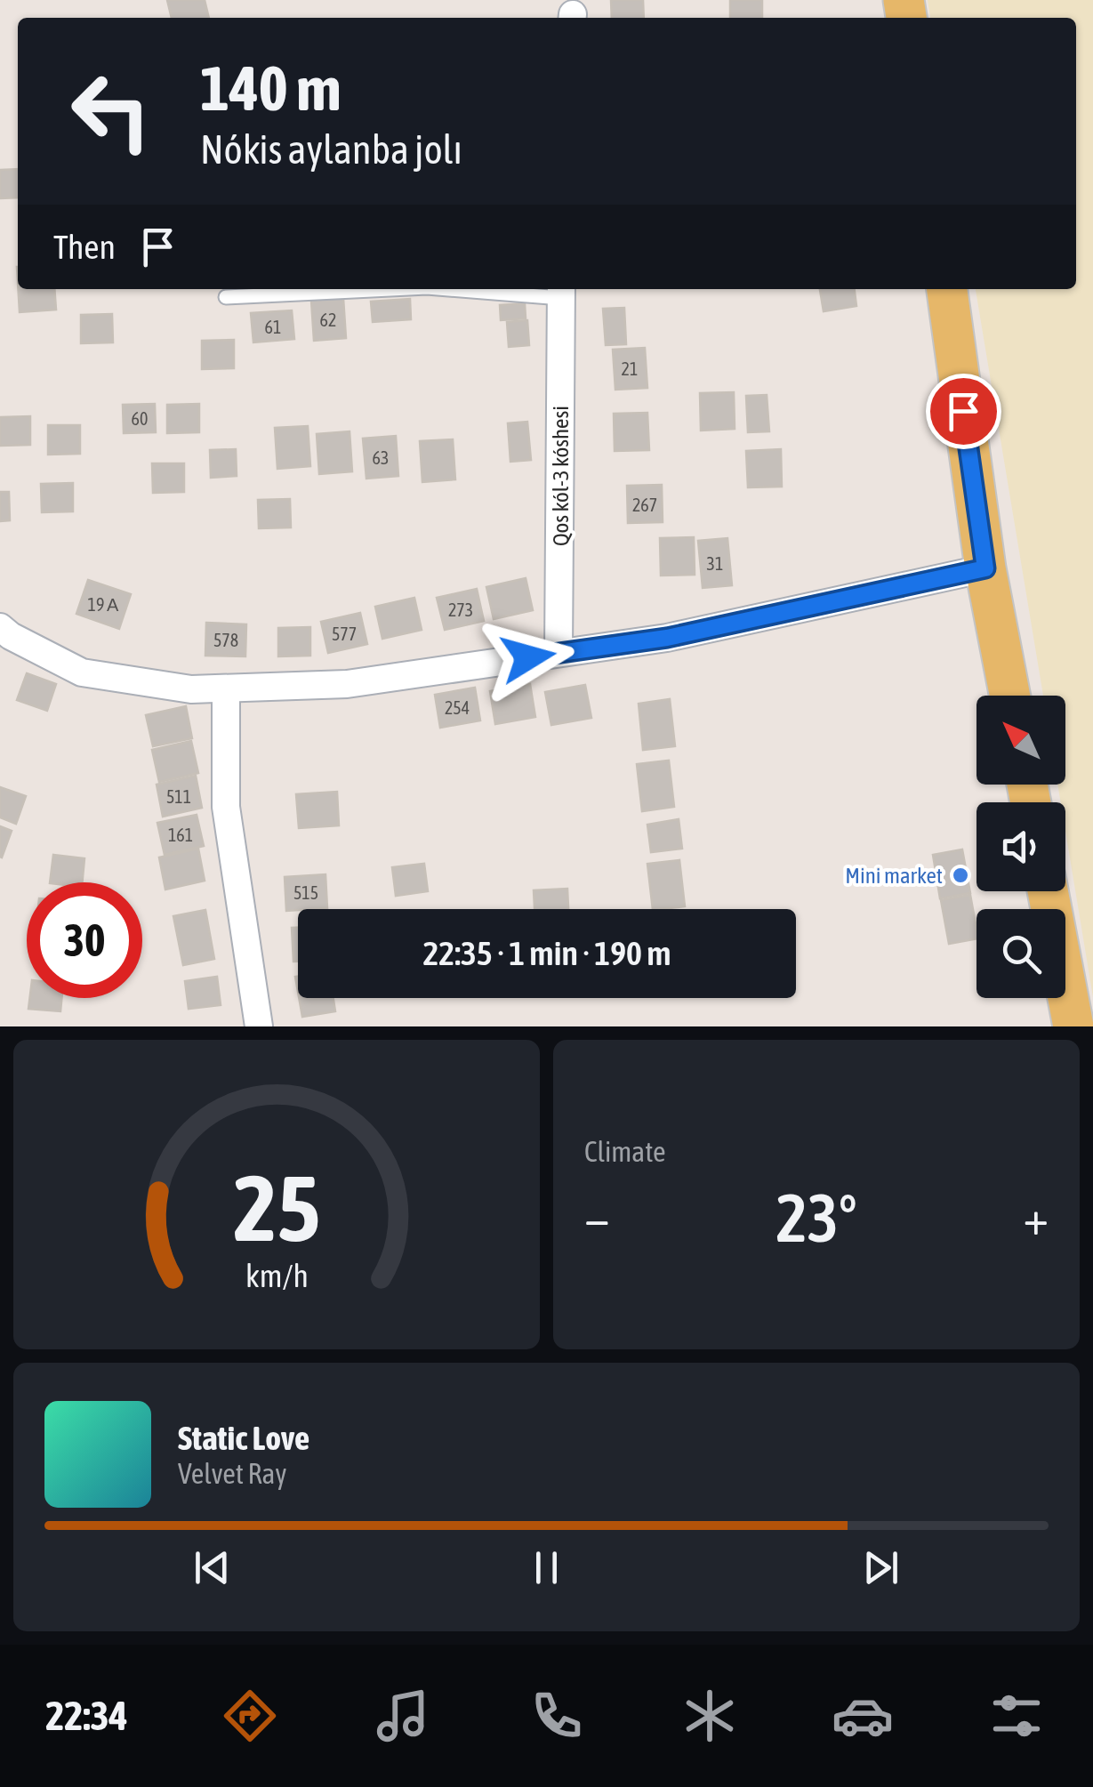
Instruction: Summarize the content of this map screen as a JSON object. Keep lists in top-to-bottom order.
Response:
{
  "streets": {
    "street": ["Qos kól-3 kóshesi"]
  },
  "places": ["Mini market"],
  "house_numbers": [
    "62",
    "61",
    "21",
    "60",
    "63",
    "267",
    "31",
    "19 А",
    "273",
    "577",
    "578",
    "254",
    "511",
    "161",
    "515"
  ],
  "north": "top left",
  "page": {
    "turn": ["140 m", "Nókis aylanba jolı"],
    "then": "Then",
    "limit": "30",
    "trip": "22:35 · 1 min · 190 m",
    "tile": "Climate",
    "heat": ["−", "23°", "+"],
    "song": ["Static Love", "Velvet Ray"],
    "tabs": "22:34",
    "gauge": ["25", "km/h"]
  }
}
